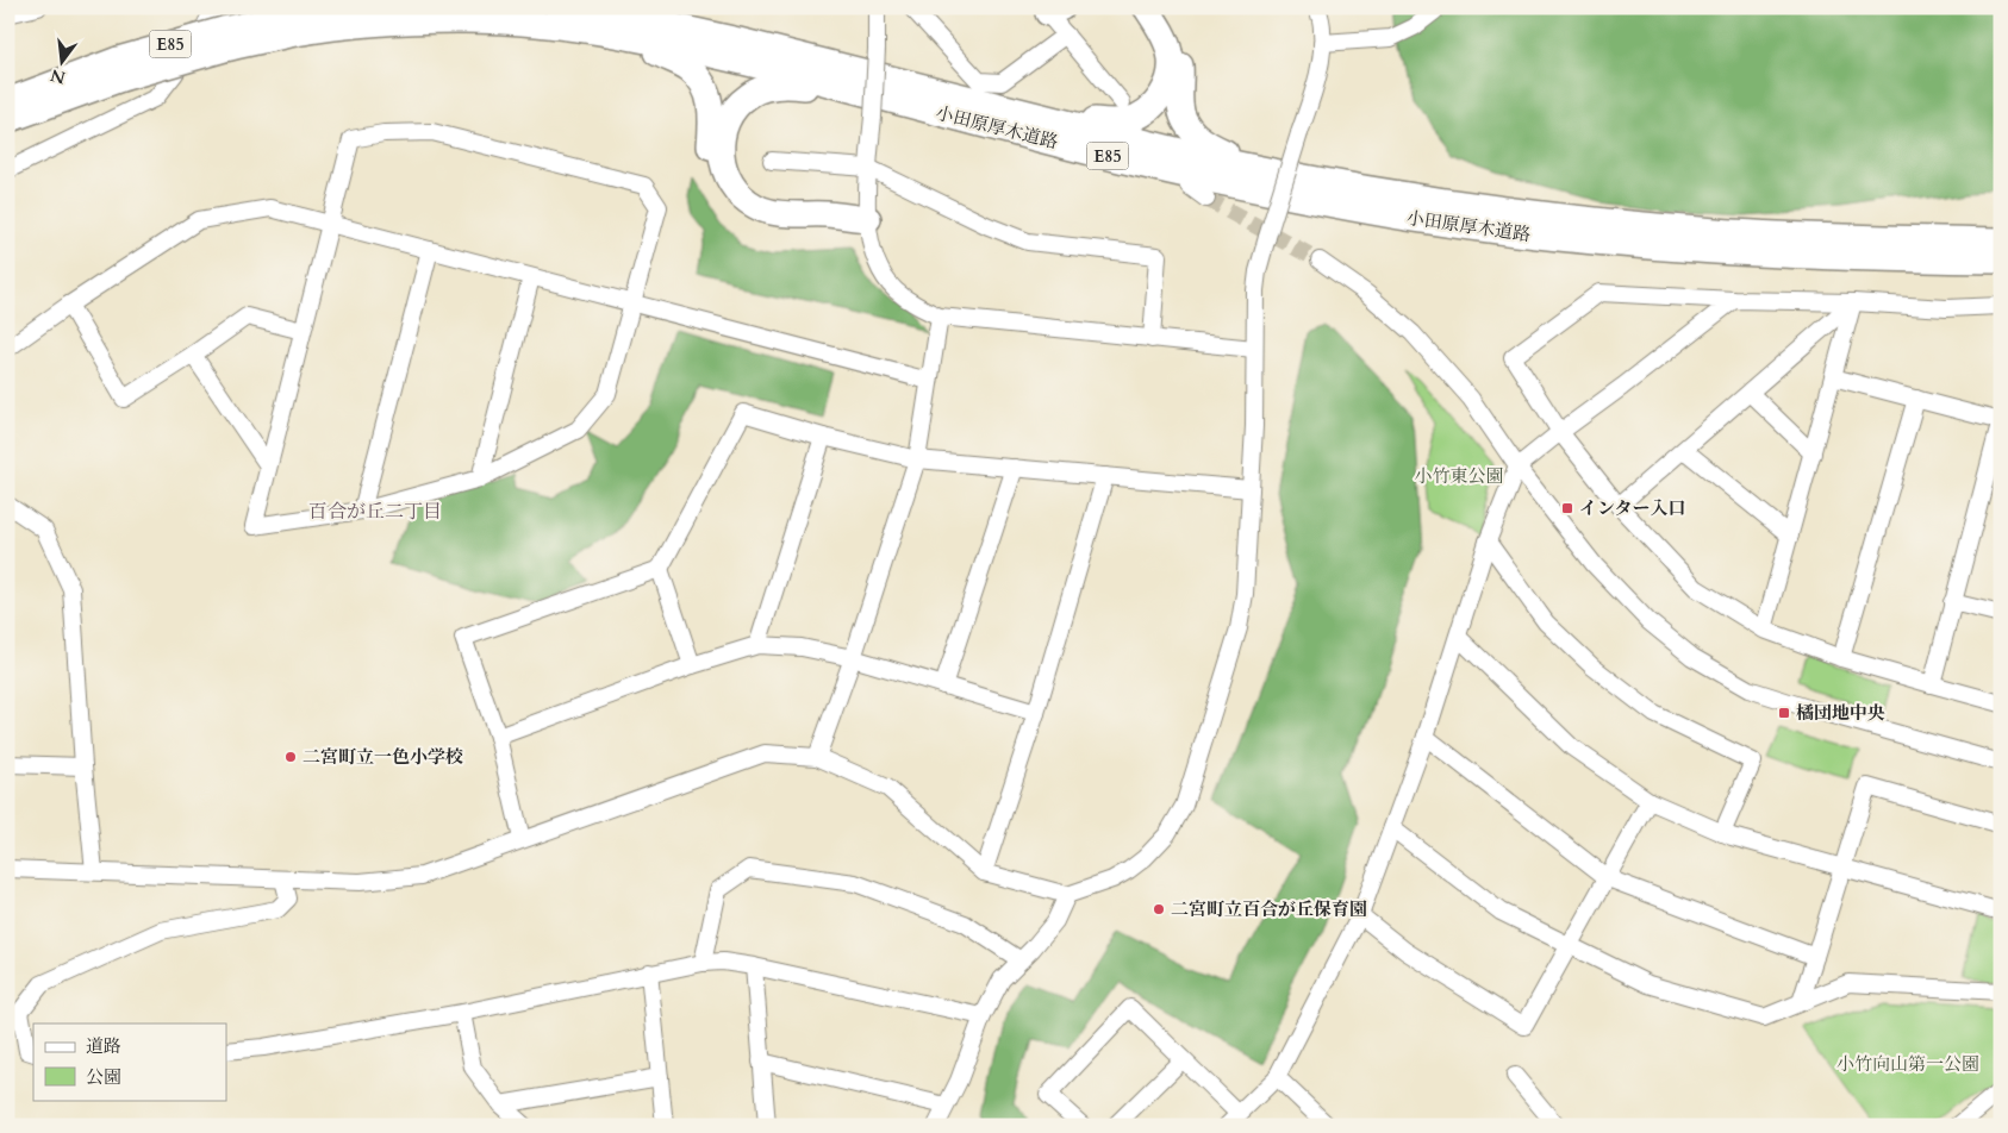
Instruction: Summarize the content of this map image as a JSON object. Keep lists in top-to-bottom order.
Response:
{
  "streets": {
    "highway": ["E85", "小田原厚木道路"]
  },
  "districts": ["百合が丘二丁目"],
  "parks": ["小竹東公園", "小竹向山第一公園"],
  "places": {
    "transit": ["インター入口", "橘団地中央"],
    "other": ["二宮町立一色小学校", "二宮町立百合が丘保育園"]
  },
  "legend": ["道路", "公園"],
  "north": "bottom"
}
